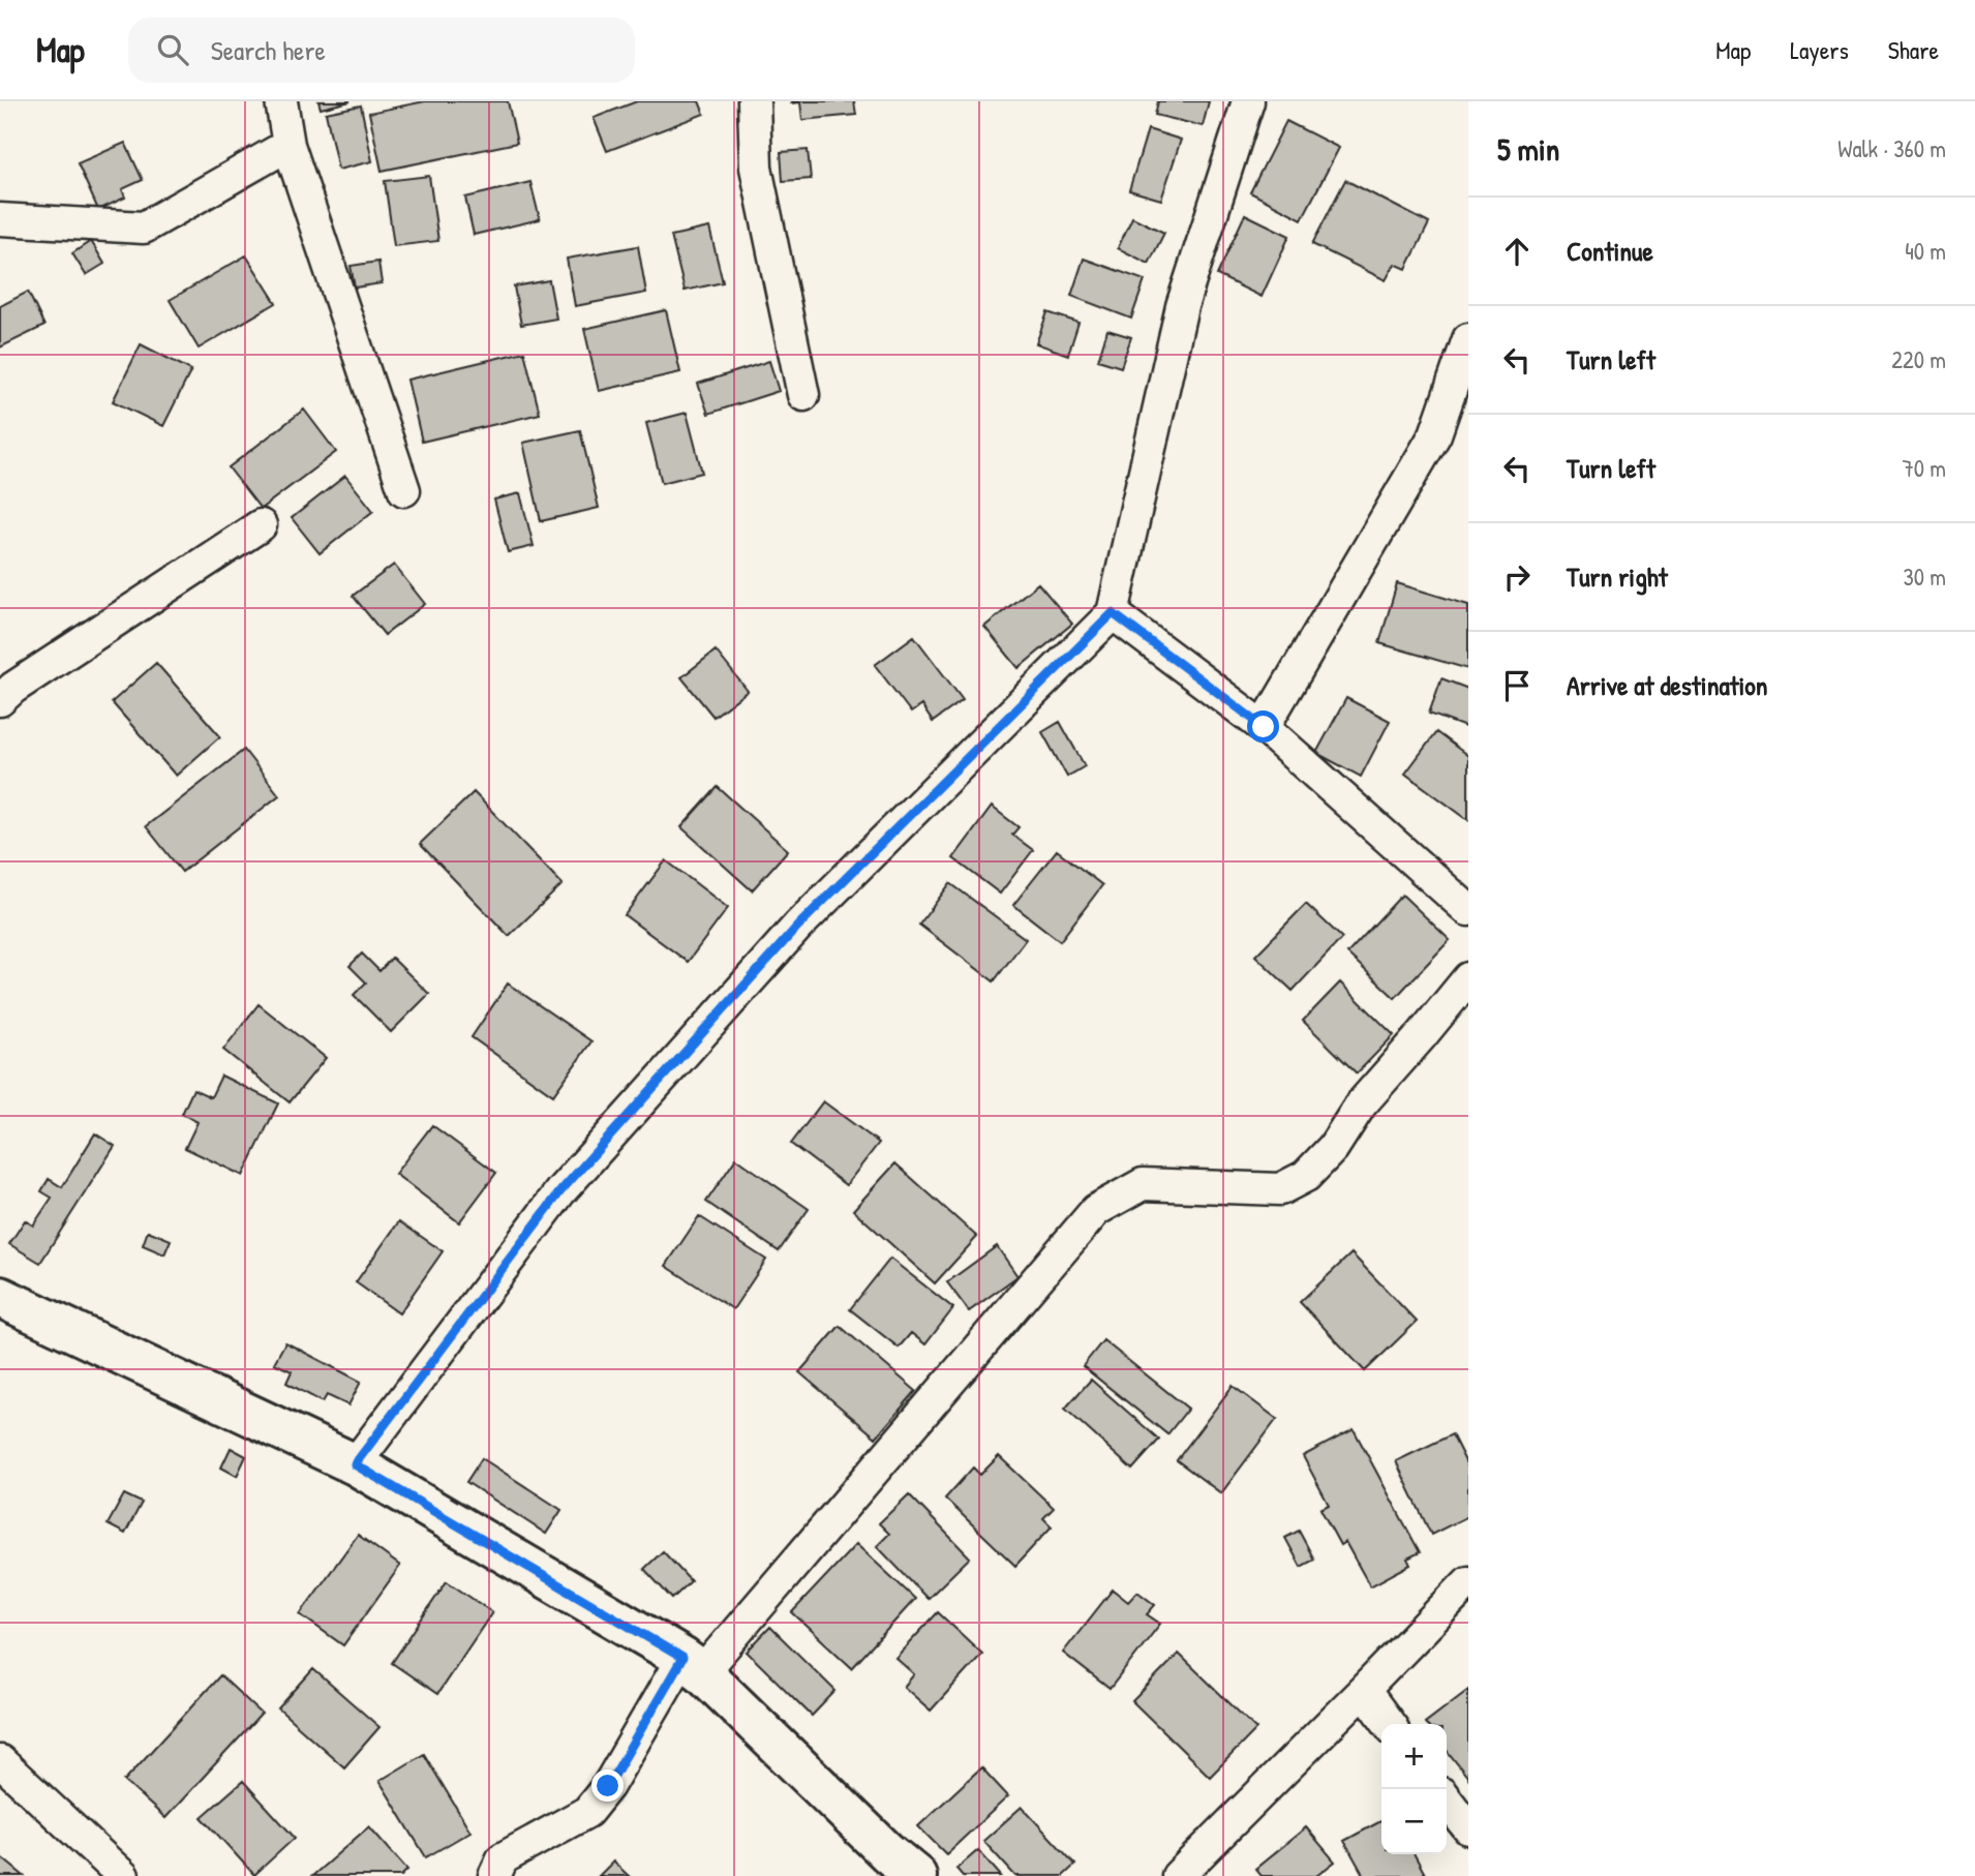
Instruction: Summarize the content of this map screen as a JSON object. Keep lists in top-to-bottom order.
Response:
{
  "page": {
    "header": "Map",
    "search": "Search here",
    "nav": ["Map", "Layers", "Share"],
    "heading": ["5 min", "Walk · 360 m"],
    "list": [
      ["Continue", "40 m"],
      ["Turn left", "220 m"],
      ["Turn left", "70 m"],
      ["Turn right", "30 m"],
      "Arrive at destination"
    ],
    "map_buttons": ["+", "−"]
  }
}
